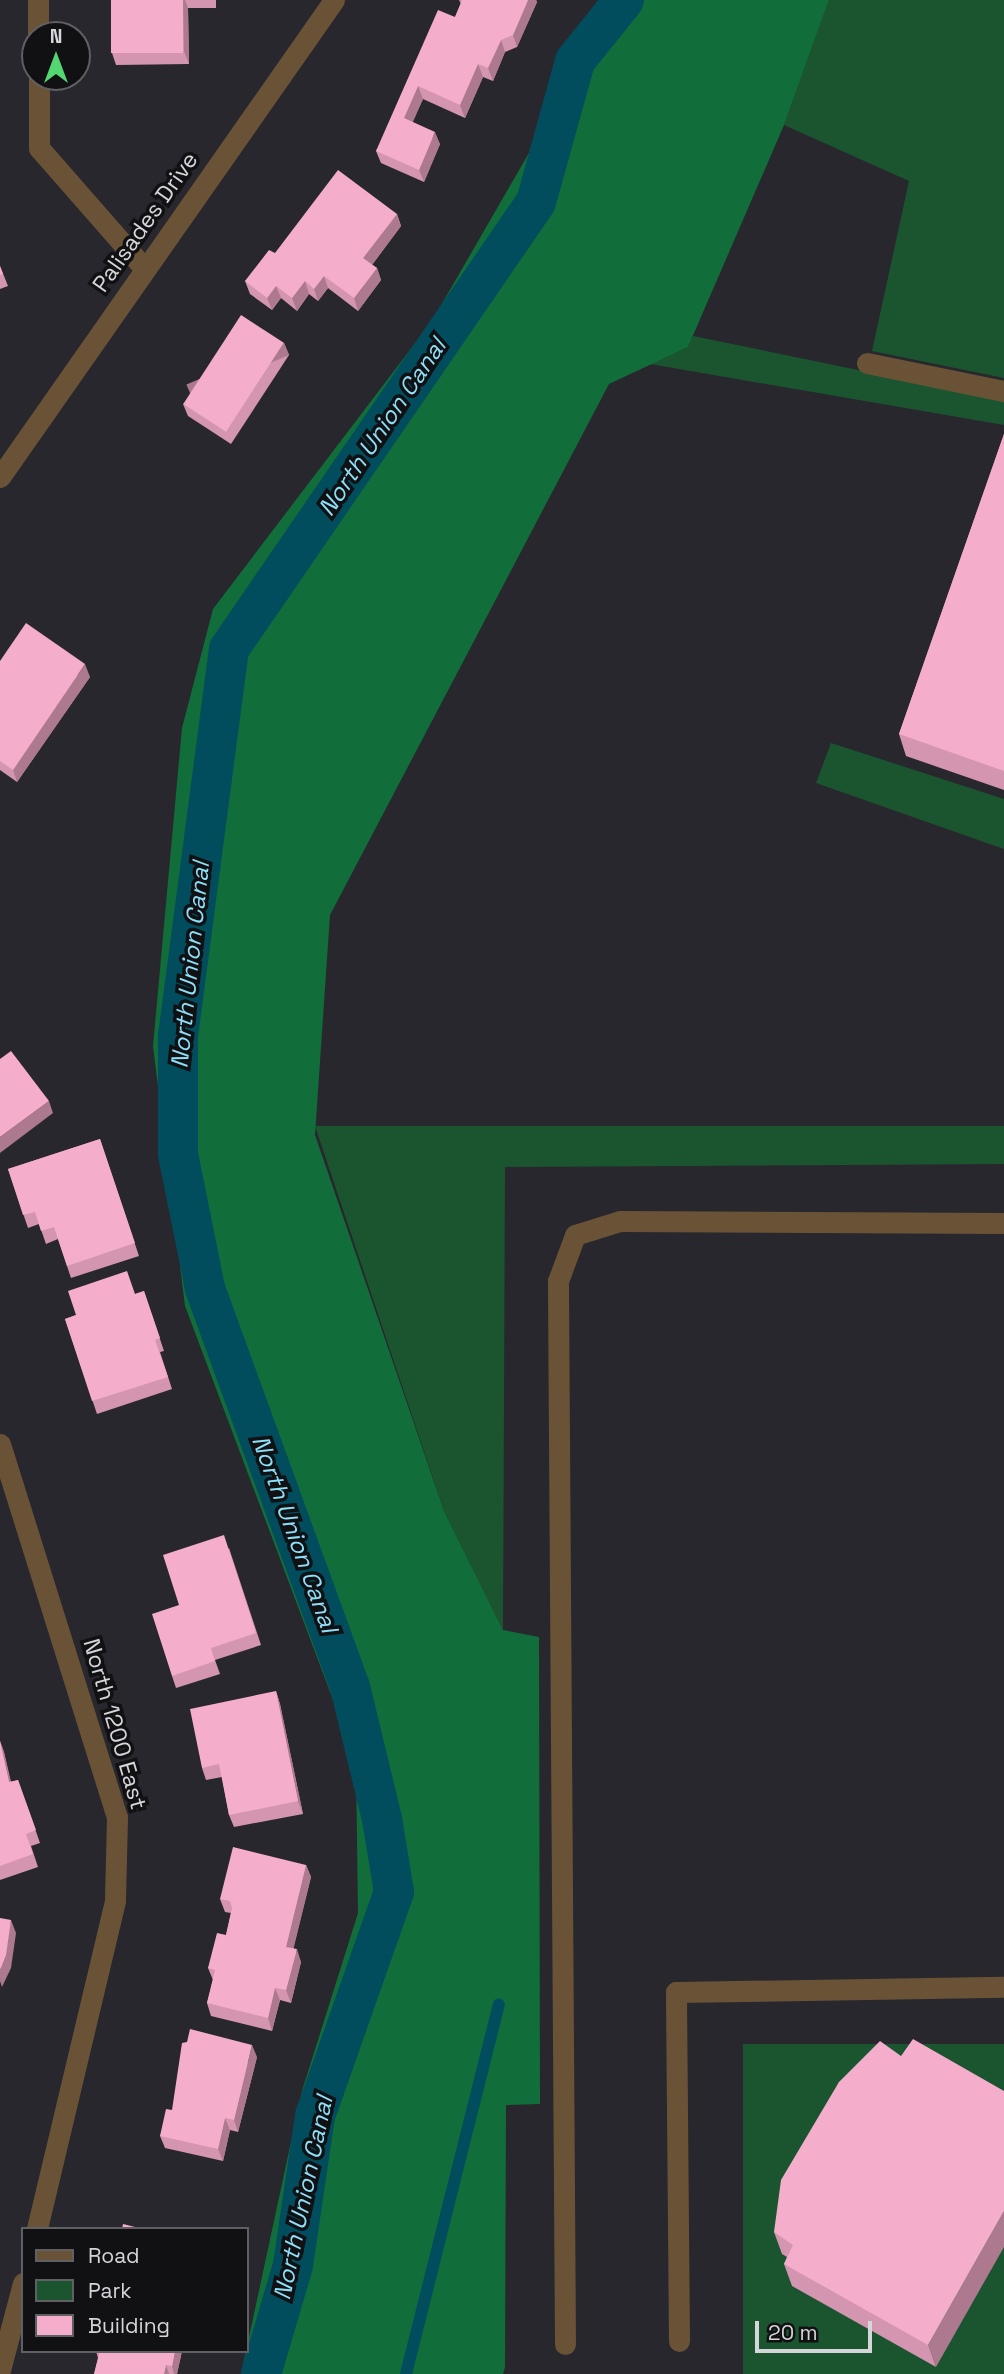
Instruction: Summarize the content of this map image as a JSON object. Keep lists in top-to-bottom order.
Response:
{
  "streets": {
    "street": ["Palisades Drive", "North 1200 East"]
  },
  "water": ["North Union Canal"],
  "legend": ["Road", "Park", "Building"],
  "scale_bar": "20 m",
  "north": "top"
}
